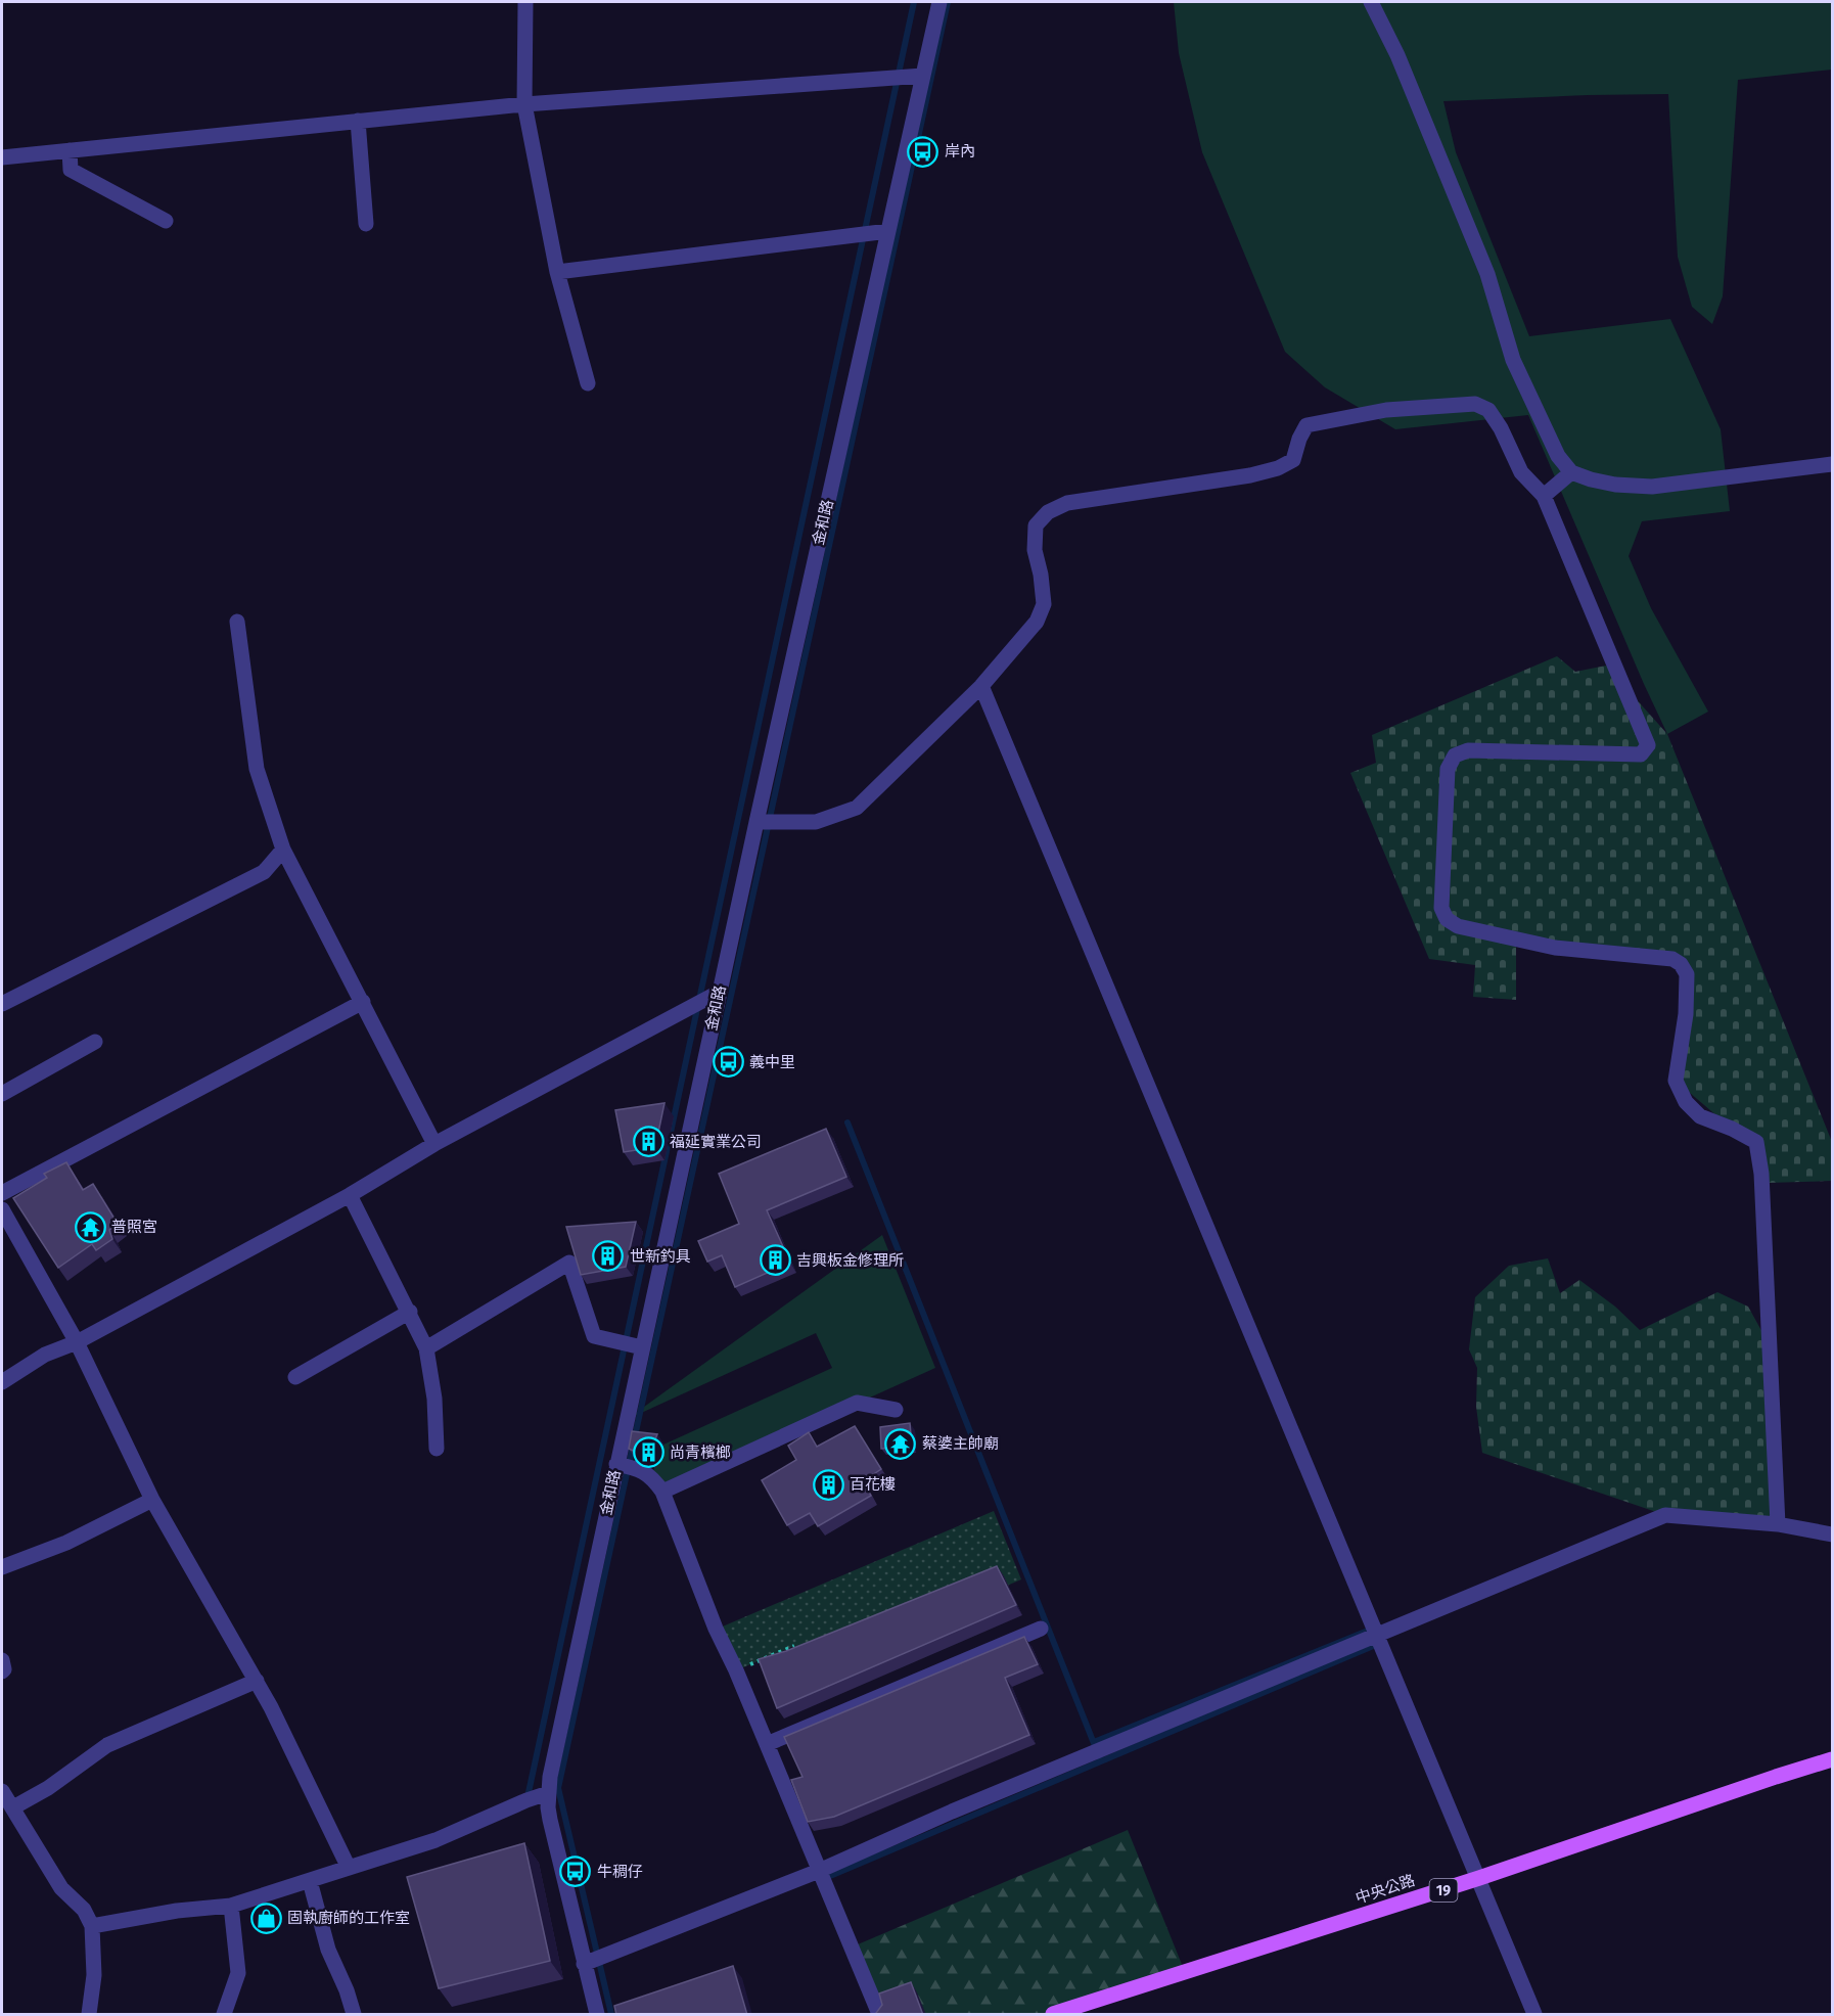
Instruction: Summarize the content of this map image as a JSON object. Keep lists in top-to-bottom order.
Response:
{
  "streets": {
    "main road": ["中央公路", "19"],
    "street": ["金和路"]
  },
  "places": {
    "bus stop": ["岸內", "義中里", "牛稠仔"],
    "building": [
      "福延實業公司",
      "世新釣具",
      "吉興板金修理所",
      "尚青檳榔",
      "百花樓"
    ],
    "temple": ["普照宮", "蔡婆主帥廟"],
    "shop": ["固執廚師的工作室"]
  }
}
